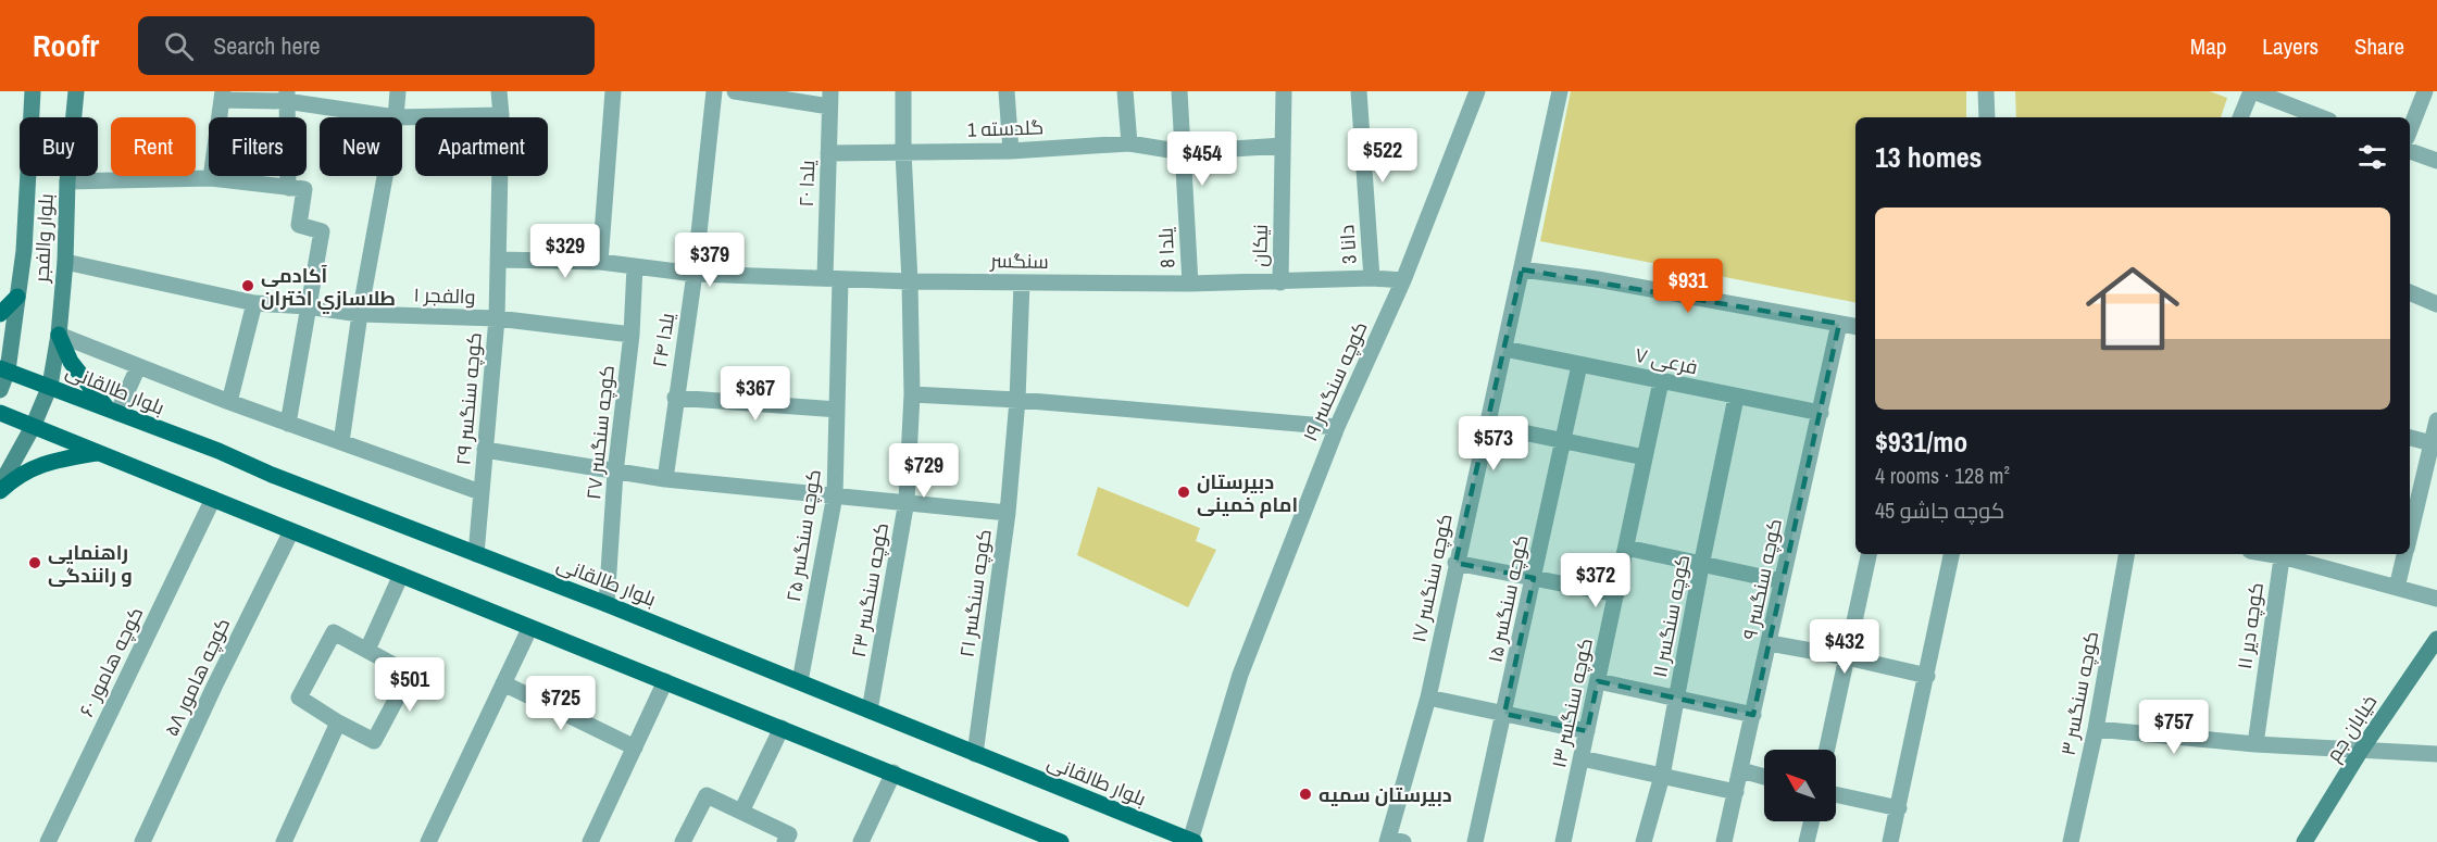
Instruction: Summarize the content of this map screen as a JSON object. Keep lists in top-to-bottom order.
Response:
{
  "streets": {
    "main road": ["بلوار طالقانی"],
    "street": [
      "گلدسته 1",
      "یلدا ۲۰",
      "بلوار والفجر",
      "دانا 3",
      "نیکان",
      "یلدا 8",
      "سنگسر",
      "والفجر ۱",
      "یلدا ۲۴",
      "فرعی ۷",
      "کوچه سنگسر ۱۹",
      "کوچه سنگسر ۲۹",
      "کوچه سنگسر ۲۷",
      "کوچه سنگسر ۲۵",
      "کوچه سنگسر ۱۷",
      "کوچه سنگسر ۹",
      "کوچه سنگسر ۲۳",
      "کوچه سنگسر ۲۱",
      "کوچه سنگسر ۱۵",
      "کوچه سنگسر ۱۱",
      "کوچه دیر ۱۱",
      "کوچه هامور ۶۰",
      "کوچه هامور ۵۸",
      "کوچه سنگسر ۳",
      "کوچه سنگسر ۱۳",
      "خیابان جم"
    ]
  },
  "crossings": [
    ["گلدسته 1", "یلدا ۲۰"],
    ["گلدسته 1", "نیکان"],
    ["گلدسته 1", "یلدا 8"],
    ["گلدسته 1", "کوچه سنگسر ۲۳"],
    ["یلدا ۲۰", "سنگسر"],
    ["یلدا ۲۰", "کوچه سنگسر ۲۵"],
    ["بلوار والفجر", "والفجر ۱"],
    ["بلوار والفجر", "بلوار طالقانی"],
    ["دانا 3", "سنگسر"],
    ["نیکان", "سنگسر"],
    ["یلدا 8", "سنگسر"],
    ["سنگسر", "یلدا ۲۴"],
    ["سنگسر", "کوچه سنگسر ۱۹"],
    ["سنگسر", "کوچه سنگسر ۲۹"],
    ["سنگسر", "کوچه سنگسر ۲۷"],
    ["سنگسر", "کوچه سنگسر ۲۵"],
    ["سنگسر", "کوچه سنگسر ۲۳"],
    ["سنگسر", "کوچه سنگسر ۲۱"],
    ["والفجر ۱", "کوچه سنگسر ۲۹"],
    ["والفجر ۱", "کوچه سنگسر ۲۷"],
    ["فرعی ۷", "کوچه سنگسر ۱۷"],
    ["فرعی ۷", "کوچه سنگسر ۹"],
    ["فرعی ۷", "کوچه سنگسر ۱۵"],
    ["فرعی ۷", "کوچه سنگسر ۱۱"],
    ["فرعی ۷", "کوچه سنگسر ۱۳"],
    ["کوچه سنگسر ۱۹", "بلوار طالقانی"],
    ["بلوار طالقانی", "کوچه سنگسر ۲۹"],
    ["بلوار طالقانی", "کوچه سنگسر ۲۷"],
    ["بلوار طالقانی", "کوچه سنگسر ۲۵"],
    ["بلوار طالقانی", "کوچه سنگسر ۲۳"],
    ["بلوار طالقانی", "کوچه سنگسر ۲۱"]
  ],
  "places": [
    "آكادمى طلاسازي اختران",
    "دبیرستان امام خمینی",
    "راهنمایی و رانندگی",
    "دبیرستان سمیه"
  ],
  "north": "top left",
  "page": {
    "header": "Roofr",
    "search": "Search here",
    "nav": ["Map", "Layers", "Share"],
    "chip": [
      "Buy",
      "Rent",
      "Filters",
      "New",
      "Apartment"
    ],
    "heading": "13 homes",
    "price": [
      "$522",
      "$454",
      "$329",
      "$379",
      "$931",
      "$367",
      "$573",
      "$729",
      "$372",
      "$432",
      "$501",
      "$725",
      "$757"
    ],
    "list": [
      {
        "name": "$931/mo",
        "note": "4 rooms · 128 m² · کوچه جاشو 45"
      }
    ]
  }
}
